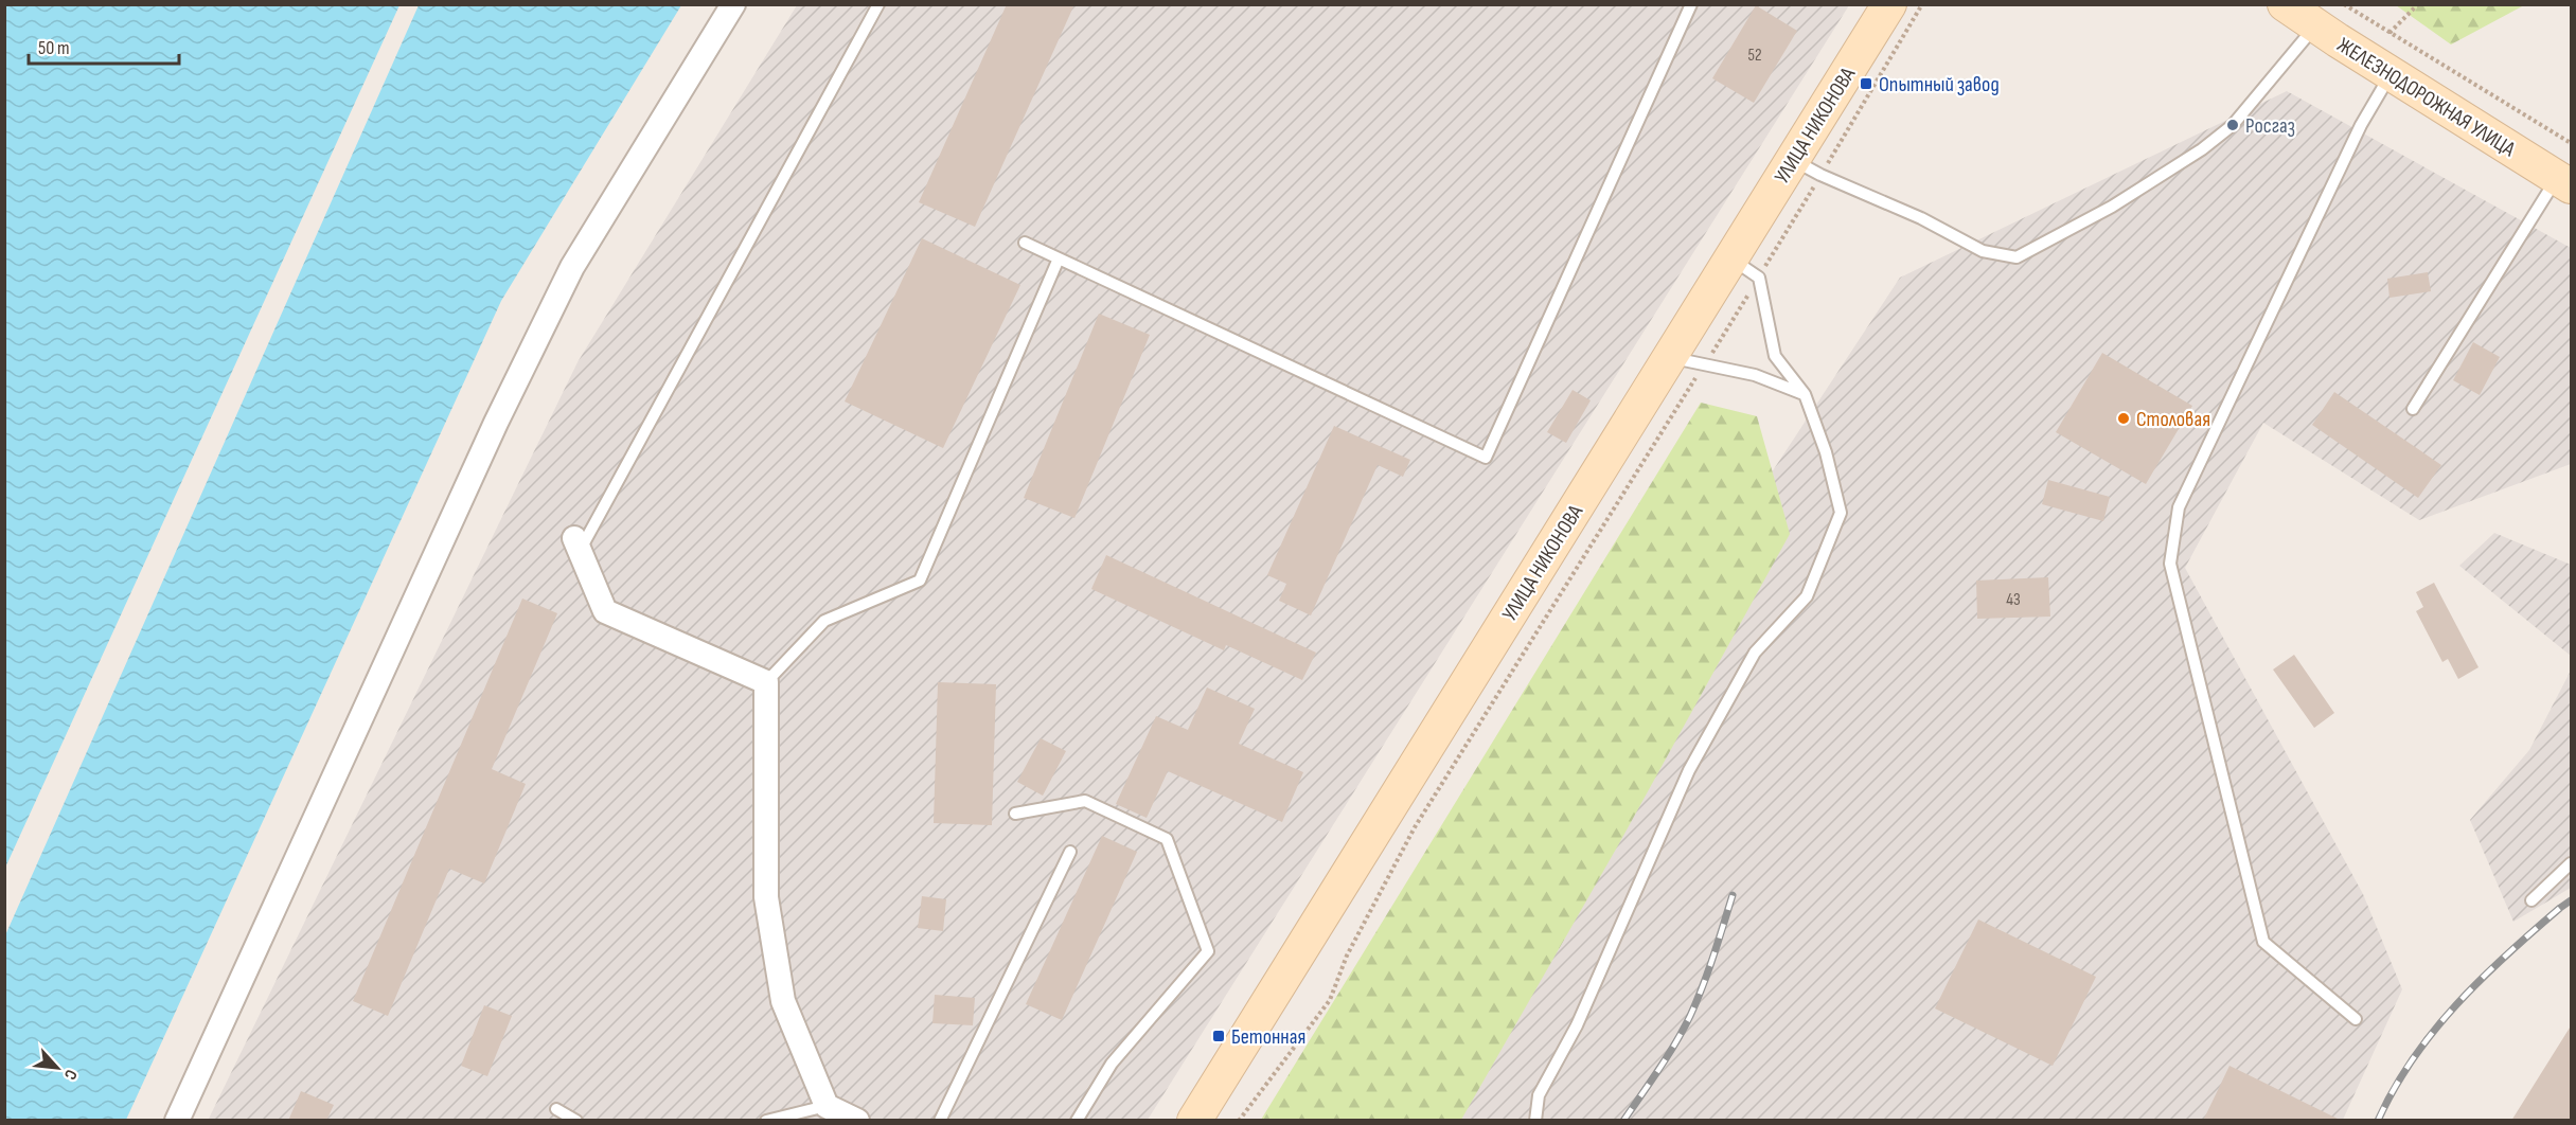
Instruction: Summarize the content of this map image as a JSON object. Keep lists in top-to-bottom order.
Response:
{
  "streets": {
    "main road": ["ЖЕЛЕЗНОДОРОЖНАЯ УЛИЦА", "УЛИЦА НИКОНОВА"]
  },
  "places": {
    "transit": ["Опытный завод", "Бетонная"],
    "other": ["Росгаз", "Столовая"]
  },
  "house_numbers": ["52", "43"],
  "scale_bar": "50 m",
  "north": "bottom right"
}
